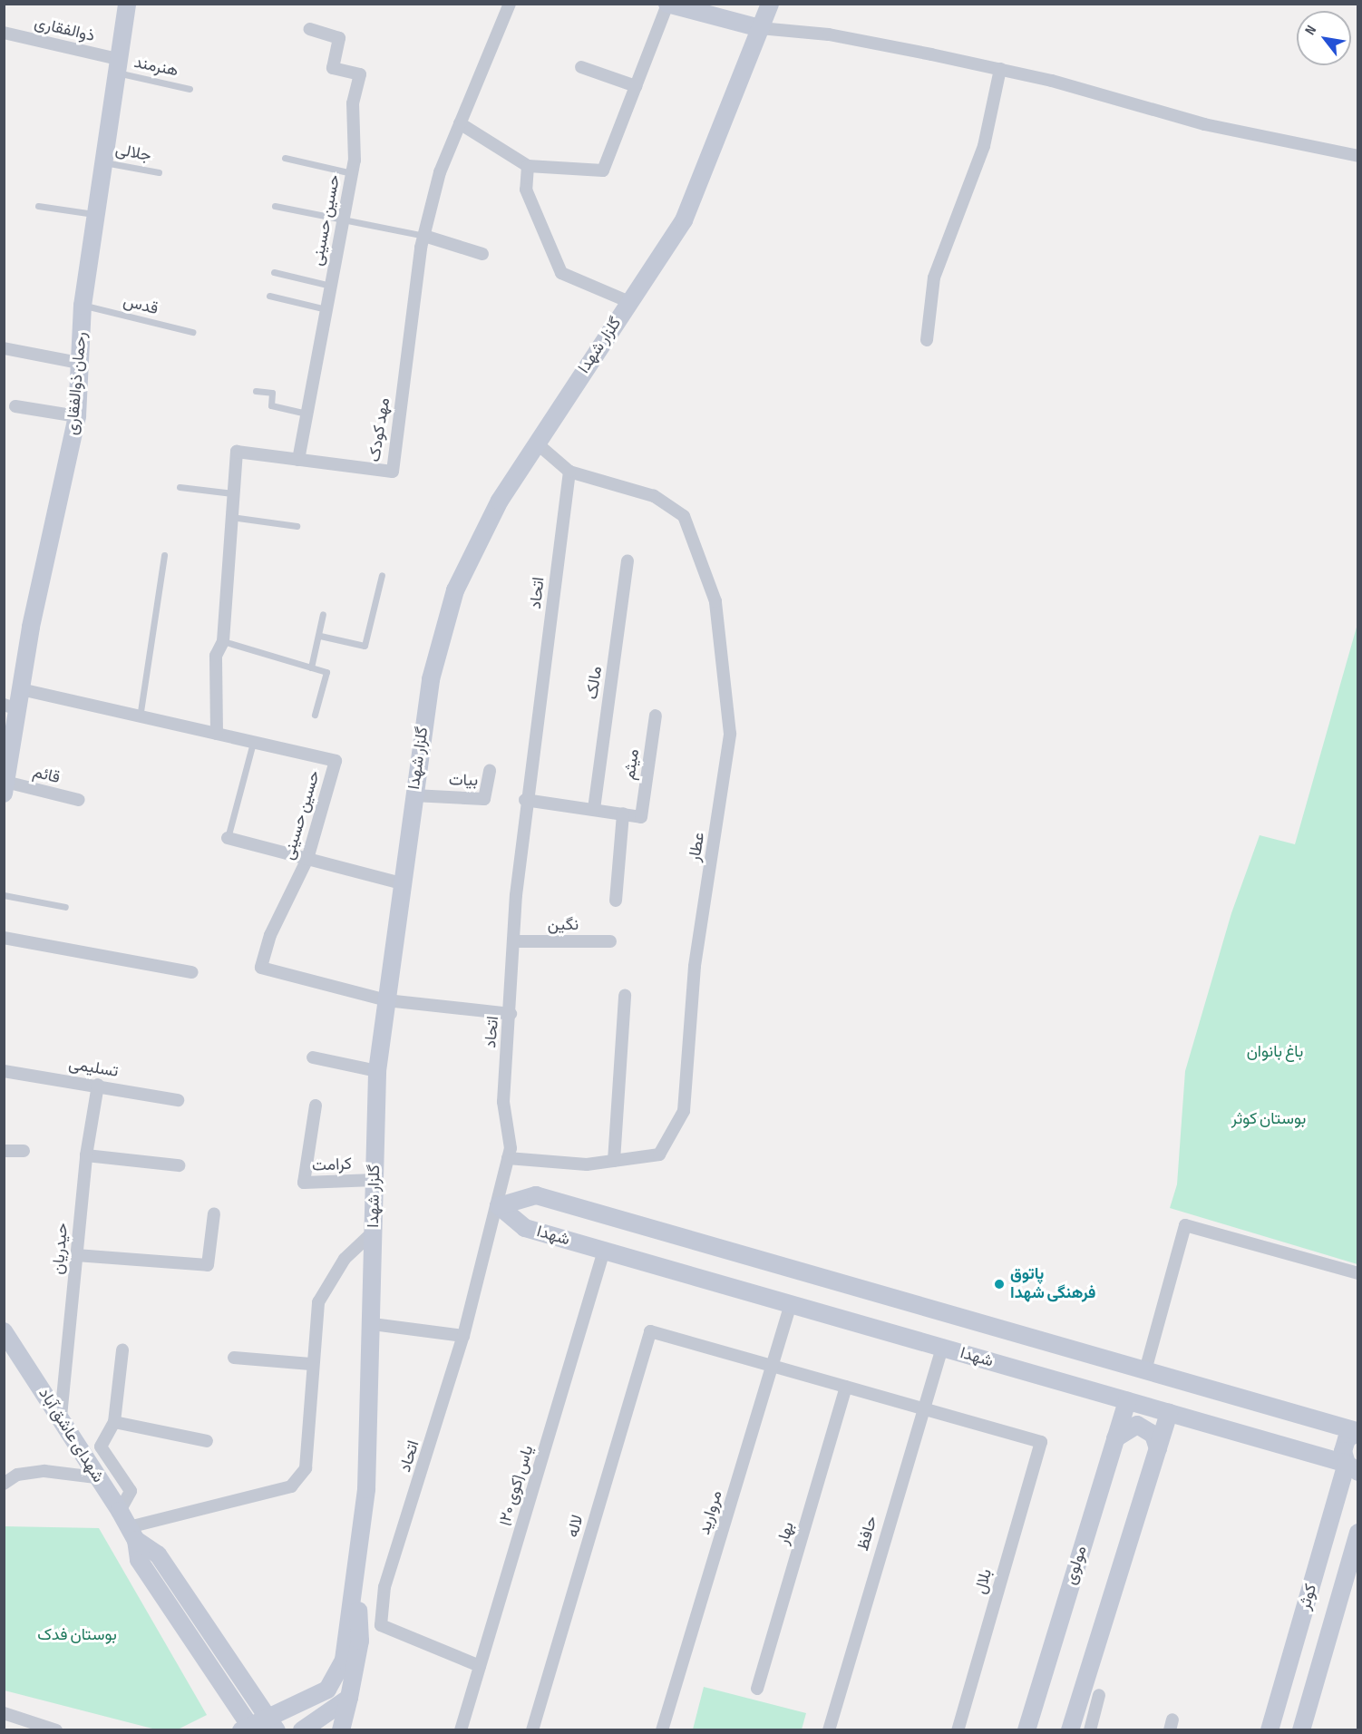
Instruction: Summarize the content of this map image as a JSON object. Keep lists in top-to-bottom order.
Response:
{
  "streets": {
    "street": [
      "ذوالفقاری",
      "حسین حسینی",
      "گلزار شهدا",
      "رحمان ذوالفقاری",
      "مهد کودک",
      "اتحاد",
      "مالک",
      "میثم",
      "قائم",
      "بیات",
      "عطار",
      "نگین",
      "تسلیمی",
      "کرامت",
      "شهدا",
      "حیدریان",
      "شهدای عاشق آباد",
      "یاس (کوی ۲۰)",
      "مروارید",
      "لاله",
      "بهار",
      "حافظ",
      "مولوی",
      "بلال",
      "کوثر"
    ],
    "lane": ["هنرمند", "جلالی", "قدس"]
  },
  "crossings": [
    ["ذوالفقاری", "هنرمند"],
    ["ذوالفقاری", "رحمان ذوالفقاری"],
    ["هنرمند", "رحمان ذوالفقاری"],
    ["جلالی", "رحمان ذوالفقاری"],
    ["حسین حسینی", "گلزار شهدا"],
    ["حسین حسینی", "رحمان ذوالفقاری"],
    ["حسین حسینی", "مهد کودک"],
    ["قدس", "رحمان ذوالفقاری"],
    ["گلزار شهدا", "بیات"],
    ["گلزار شهدا", "کرامت"],
    ["رحمان ذوالفقاری", "قائم"],
    ["اتحاد", "عطار"],
    ["اتحاد", "نگین"],
    ["اتحاد", "شهدا"],
    ["اتحاد", "یاس (کوی ۲۰)"],
    ["تسلیمی", "حیدریان"],
    ["شهدا", "یاس (کوی ۲۰)"],
    ["شهدا", "مروارید"],
    ["شهدا", "حافظ"],
    ["شهدا", "مولوی"],
    ["شهدا", "کوثر"],
    ["حیدریان", "شهدای عاشق آباد"],
    ["مروارید", "لاله"],
    ["حافظ", "بلال"]
  ],
  "parks": ["باغ بانوان", "بوستان کوثر", "بوستان فدک"],
  "places": ["پاتوق فرهنگی شهدا"],
  "north": "top left"
}
